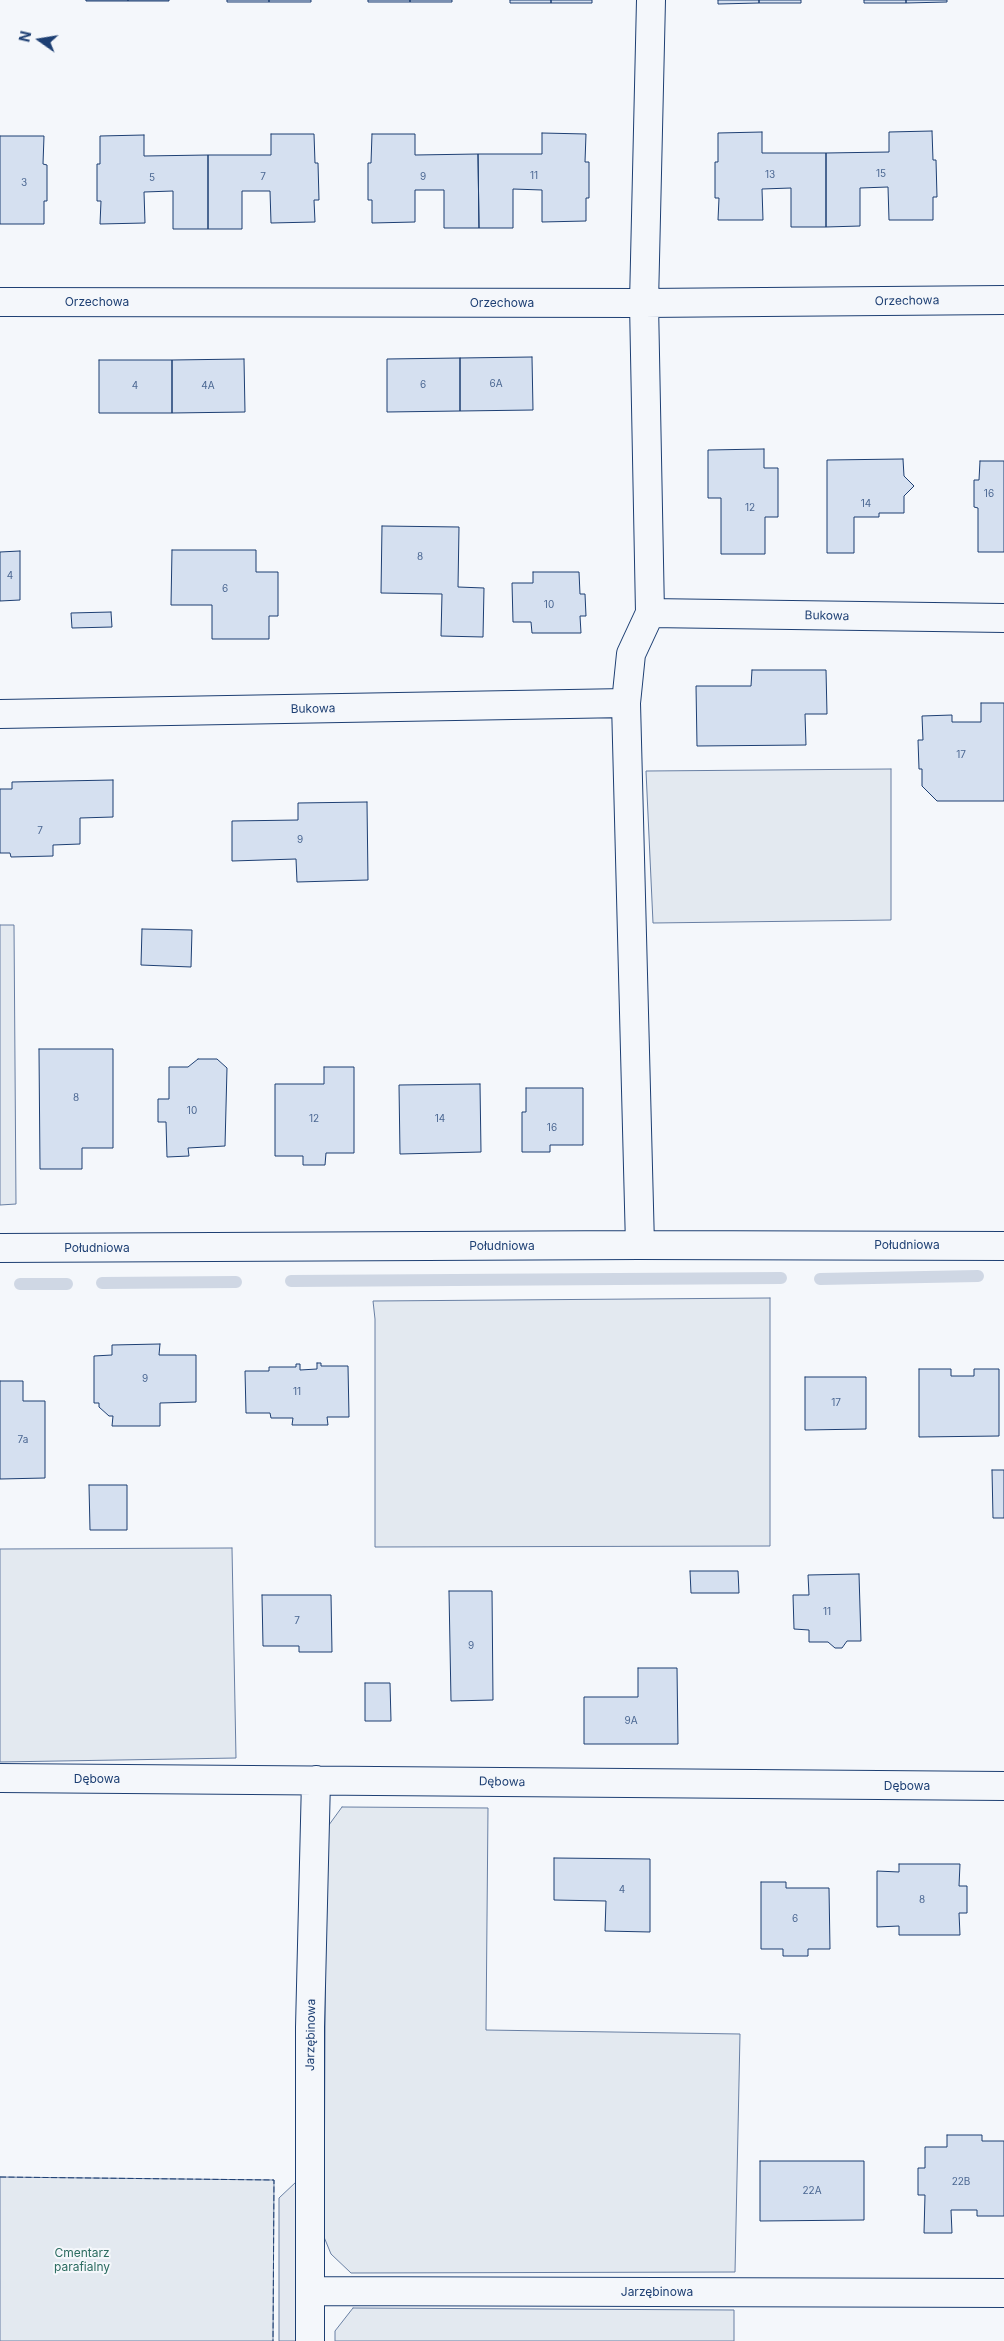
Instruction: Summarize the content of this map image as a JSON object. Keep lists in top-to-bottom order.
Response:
{
  "streets": {
    "street": [
      "Orzechowa",
      "Bukowa",
      "Południowa",
      "Dębowa",
      "Jarzębinowa"
    ]
  },
  "crossings": [
    ["Dębowa", "Jarzębinowa"]
  ],
  "parks": ["Cmentarz parafialny"],
  "house_numbers": [
    "15",
    "13",
    "11",
    "7",
    "9",
    "5",
    "3",
    "6A",
    "6",
    "4",
    "4A",
    "16",
    "14",
    "12",
    "8",
    "4",
    "6",
    "10",
    "17",
    "7",
    "9",
    "8",
    "10",
    "12",
    "14",
    "16",
    "9",
    "11",
    "17",
    "7a",
    "11",
    "7",
    "9",
    "9A",
    "4",
    "8",
    "6",
    "22B",
    "22A"
  ],
  "north": "left"
}
